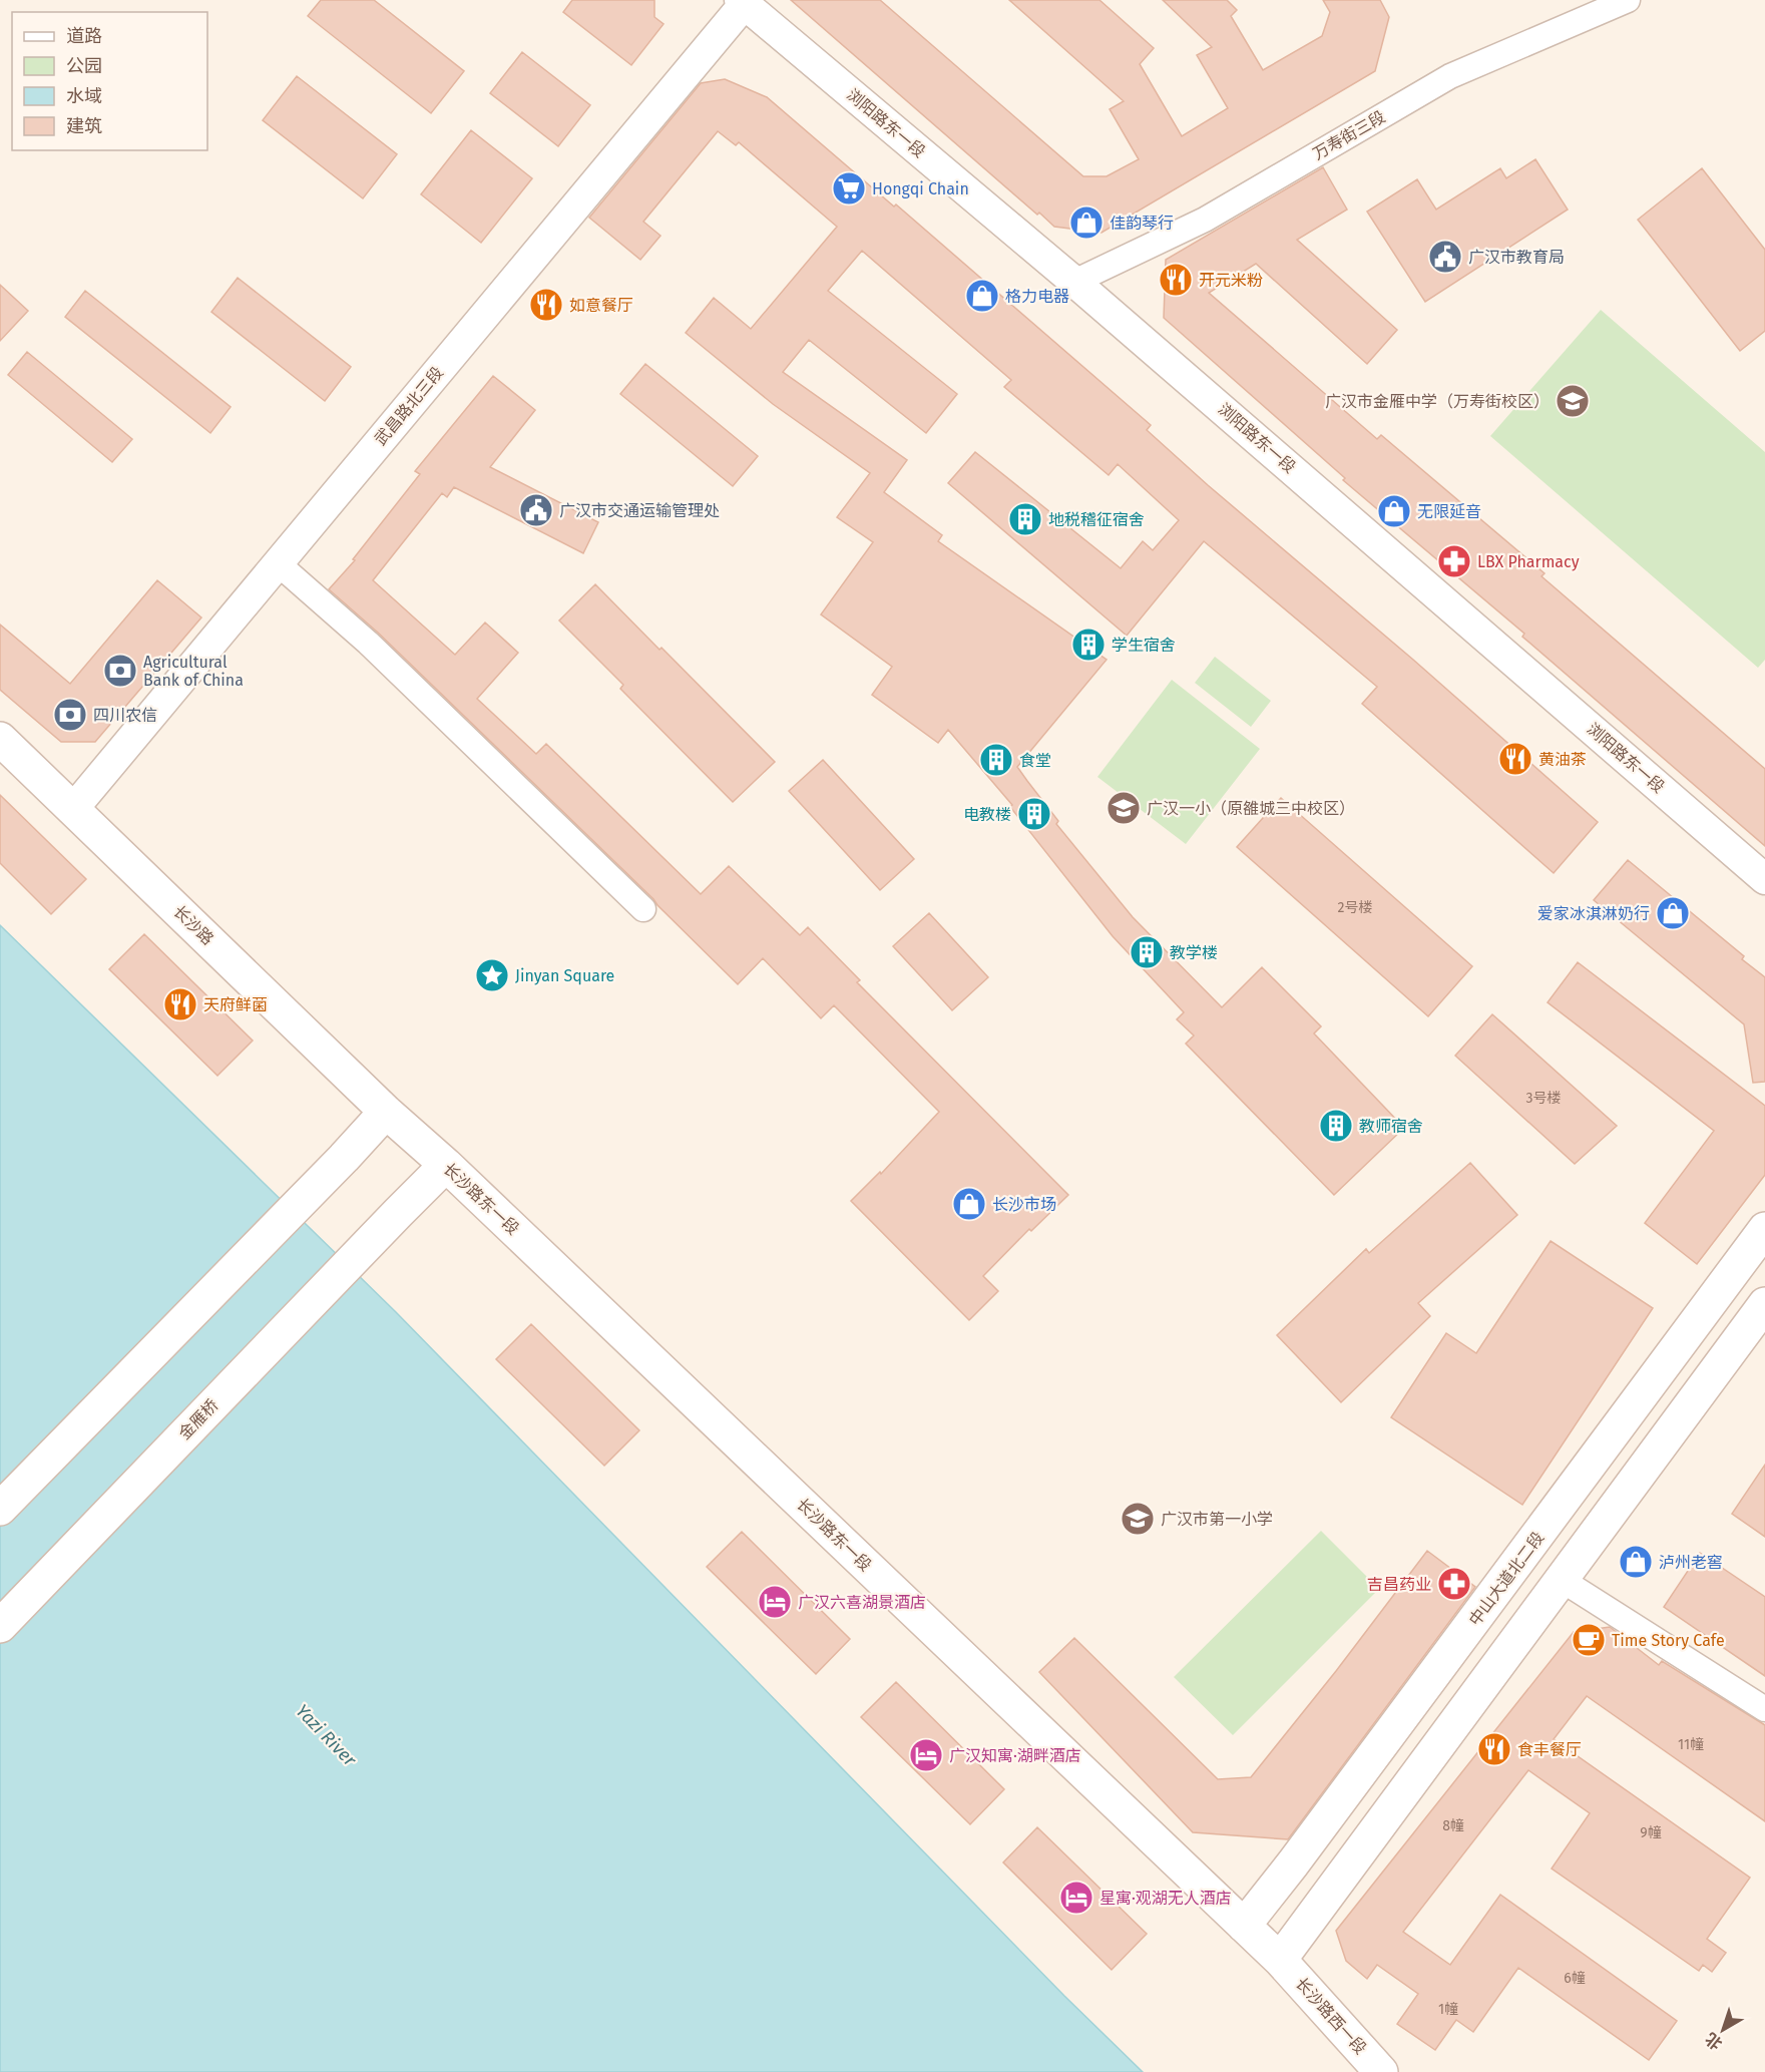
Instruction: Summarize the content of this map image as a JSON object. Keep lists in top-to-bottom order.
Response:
{
  "streets": {
    "main road": [
      "长沙路",
      "长沙路东一段",
      "金雁桥",
      "中山大道北二段",
      "长沙路西一段"
    ],
    "street": ["浏阳路东一段", "万寿街三段", "武昌路北三段"]
  },
  "crossings": [
    ["浏阳路东一段", "万寿街三段"],
    ["浏阳路东一段", "武昌路北三段"],
    ["武昌路北三段", "长沙路"],
    ["长沙路", "长沙路东一段"],
    ["长沙路东一段", "金雁桥"],
    ["长沙路东一段", "中山大道北二段"],
    ["长沙路东一段", "长沙路西一段"]
  ],
  "water": ["Yazi River"],
  "places": {
    "supermarket": ["Hongqi Chain"],
    "shop": [
      "佳韵琴行",
      "格力电器",
      "无限延音",
      "爱家冰淇淋奶行",
      "长沙市场",
      "泸州老窖"
    ],
    "public building": ["广汉市教育局", "广汉市交通运输管理处"],
    "restaurant": [
      "开元米粉",
      "如意餐厅",
      "黄油茶",
      "天府鲜菌",
      "食丰餐厅"
    ],
    "school or university": ["广汉市金雁中学（万寿街校区）", "广汉一小（原雒城三中校区）", "广汉市第一小学"],
    "building": [
      "地税稽征宿舍",
      "学生宿舍",
      "食堂",
      "电教楼",
      "教学楼",
      "教师宿舍"
    ],
    "pharmacy": ["LBX Pharmacy", "吉昌药业"],
    "bank": ["Agricultural Bank of China", "四川农信"],
    "place": ["Jinyan Square"],
    "hotel": ["广汉六喜湖景酒店", "广汉知寓·湖畔酒店", "星寓·观湖无人酒店"],
    "cafe": ["Time Story Cafe"]
  },
  "house_numbers": [
    "2号楼",
    "3号楼",
    "11幢",
    "8幢",
    "9幢",
    "6幢",
    "1幢"
  ],
  "legend": [
    "道路",
    "公园",
    "水域",
    "建筑"
  ],
  "north": "bottom left"
}
